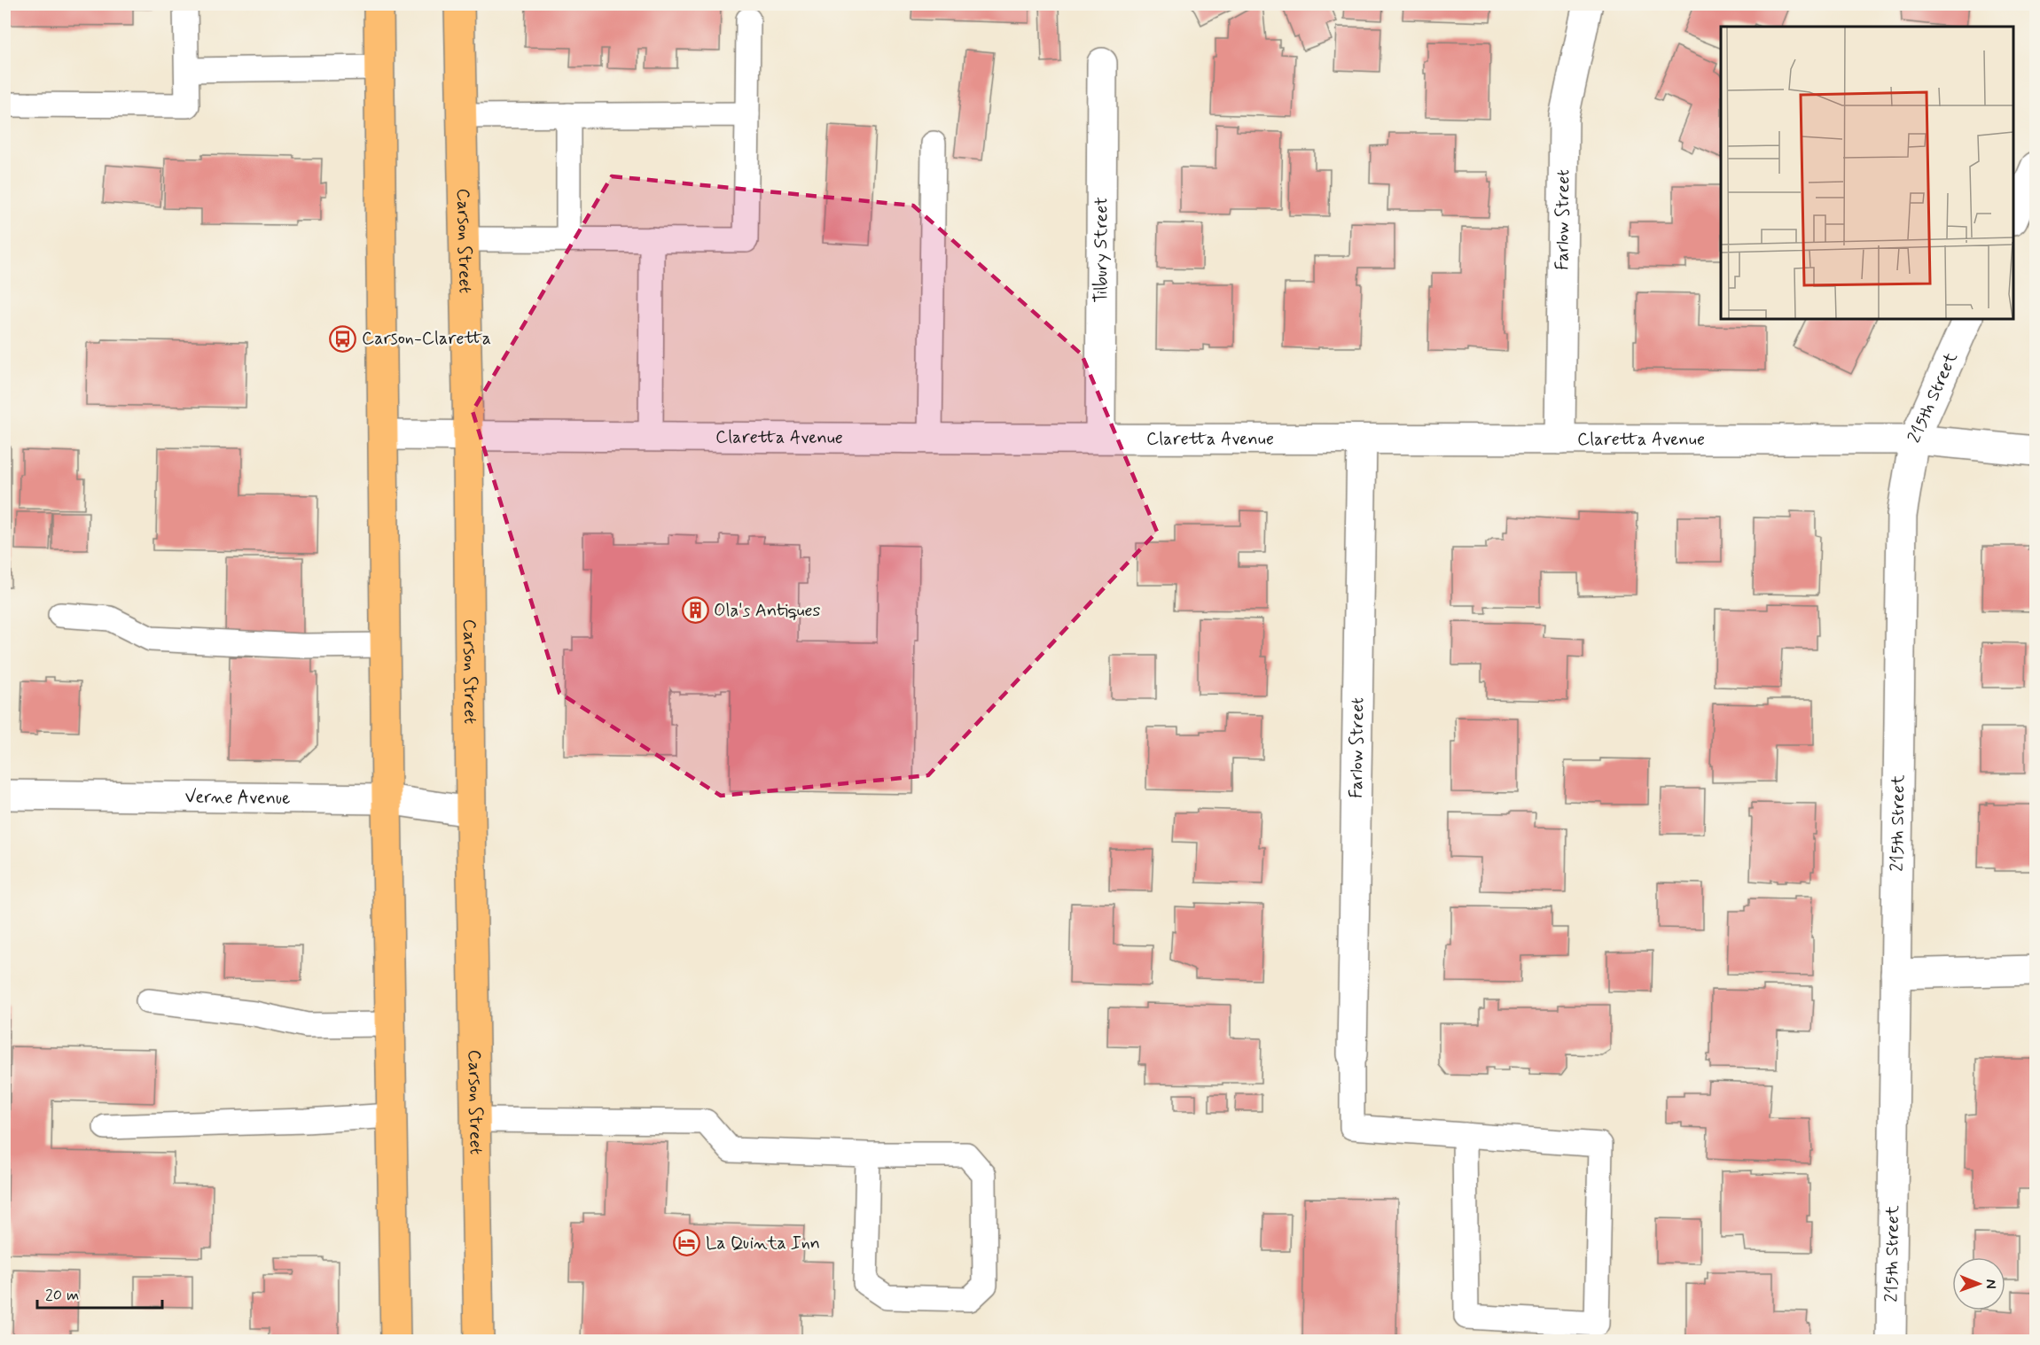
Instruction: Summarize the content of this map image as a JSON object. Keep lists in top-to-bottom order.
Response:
{
  "streets": {
    "main road": ["Carson Street"],
    "street": [
      "Farlow Street",
      "Tilbury Street",
      "215th Street",
      "Claretta Avenue",
      "Verne Avenue"
    ]
  },
  "crossings": [
    ["Farlow Street", "Claretta Avenue"],
    ["Carson Street", "Claretta Avenue"],
    ["Carson Street", "Verne Avenue"],
    ["Tilbury Street", "Claretta Avenue"],
    ["215th Street", "Claretta Avenue"]
  ],
  "places": {
    "bus stop": ["Carson-Claretta"],
    "building": ["Ola's Antiques"],
    "hotel": ["La Quinta Inn"]
  },
  "scale_bar": "20 m",
  "north": "right"
}
